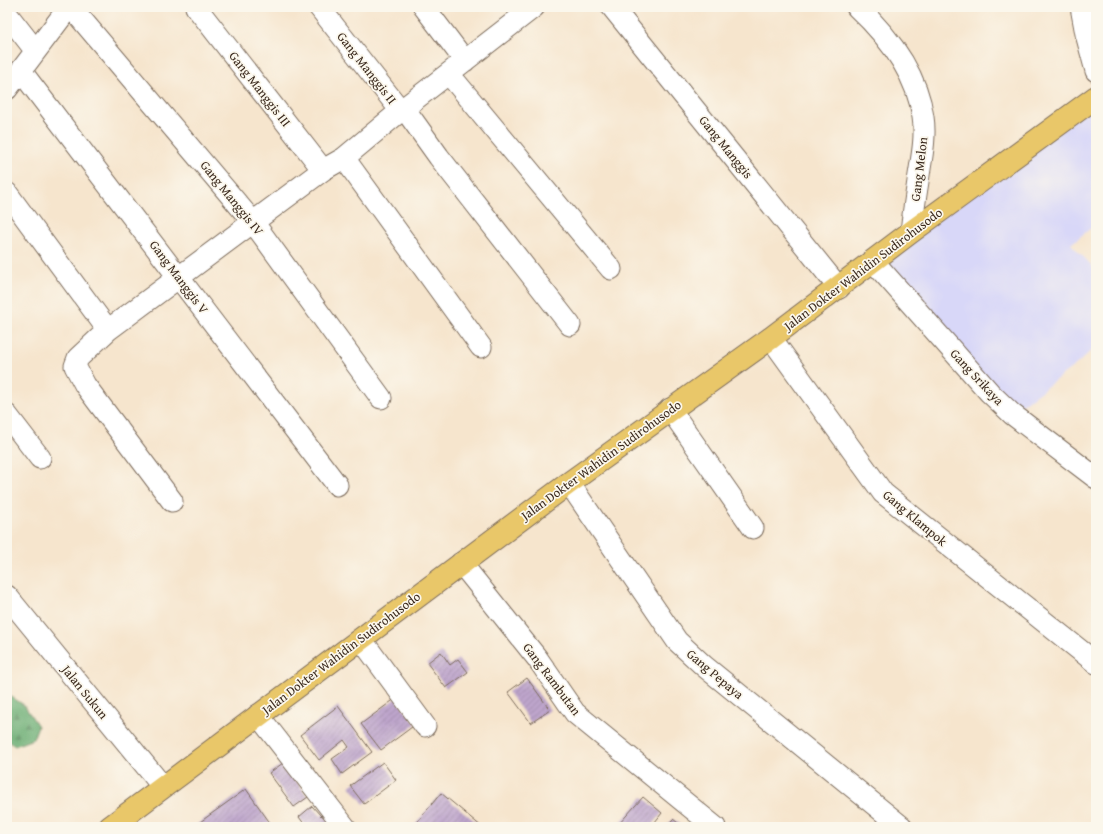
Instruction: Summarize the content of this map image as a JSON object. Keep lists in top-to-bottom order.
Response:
{
  "streets": {
    "main road": ["Jalan Dokter Wahidin Sudirohusodo"],
    "street": [
      "Gang Manggis II",
      "Gang Manggis III",
      "Gang Manggis",
      "Gang Melon",
      "Gang Manggis IV",
      "Gang Manggis V",
      "Gang Srikaya",
      "Gang Klampok",
      "Gang Pepaya",
      "Gang Rambutan",
      "Jalan Sukun"
    ]
  },
  "crossings": [
    ["Gang Manggis", "Jalan Dokter Wahidin Sudirohusodo"],
    ["Gang Melon", "Jalan Dokter Wahidin Sudirohusodo"],
    ["Jalan Dokter Wahidin Sudirohusodo", "Gang Srikaya"],
    ["Jalan Dokter Wahidin Sudirohusodo", "Gang Klampok"],
    ["Jalan Dokter Wahidin Sudirohusodo", "Gang Pepaya"],
    ["Jalan Dokter Wahidin Sudirohusodo", "Gang Rambutan"],
    ["Jalan Dokter Wahidin Sudirohusodo", "Jalan Sukun"]
  ]
}
